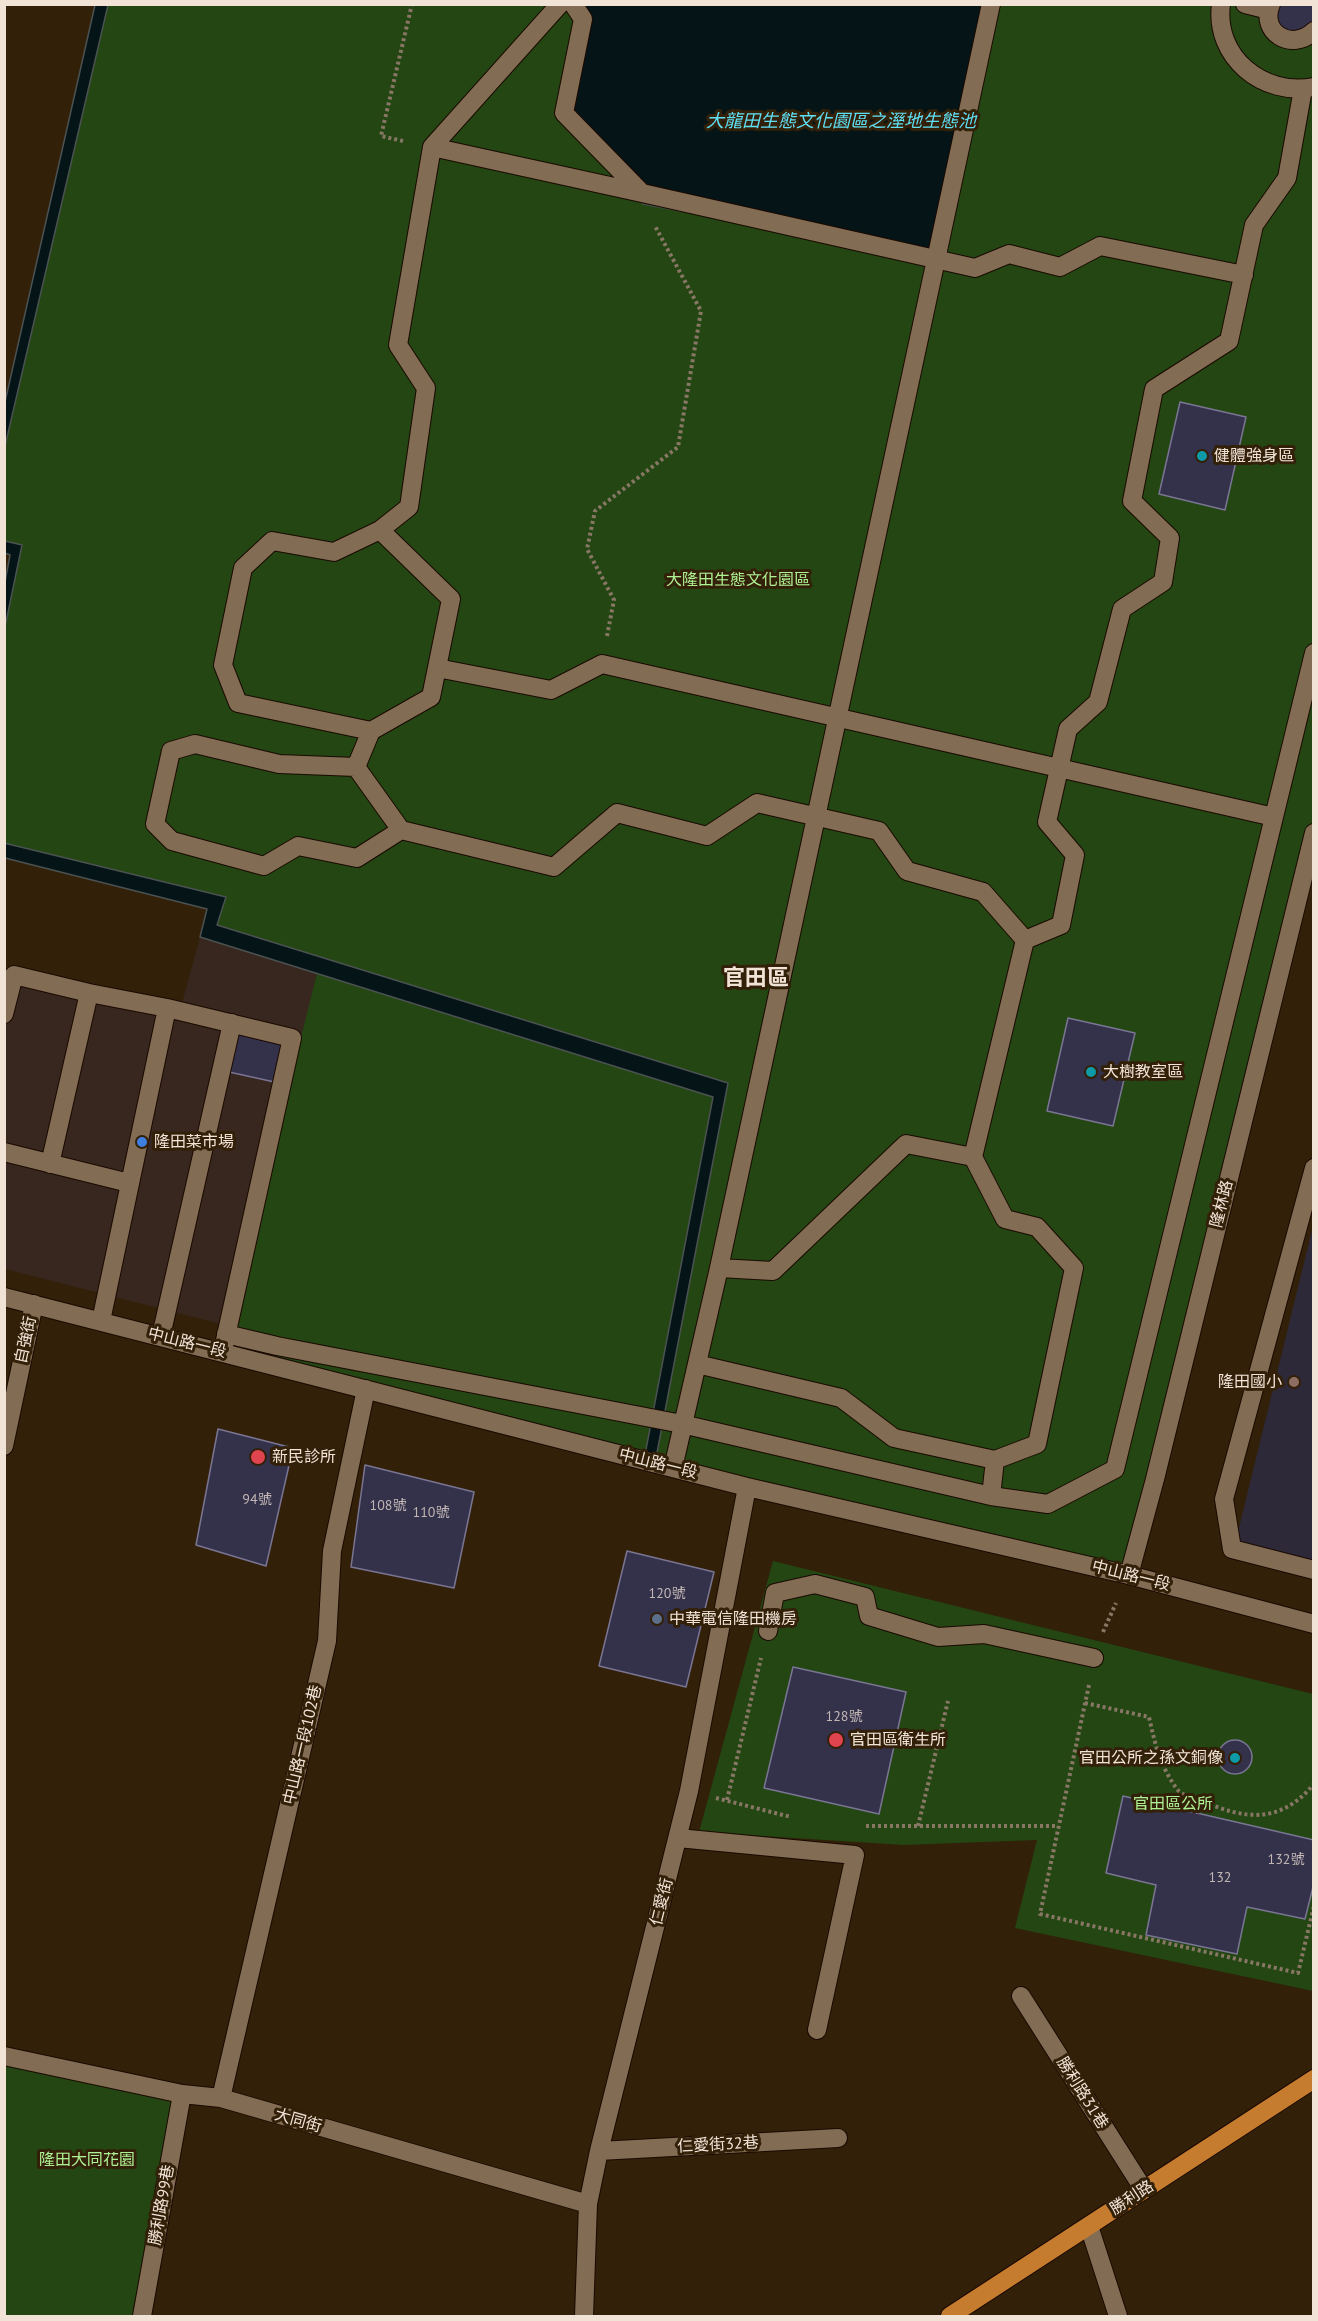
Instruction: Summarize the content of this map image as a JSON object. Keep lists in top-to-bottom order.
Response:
{
  "streets": {
    "main road": ["勝利路"],
    "street": [
      "隆林路",
      "自強街",
      "中山路一段",
      "中山路一段102巷",
      "仁愛街",
      "勝利路31巷",
      "大同街",
      "仁愛街32巷",
      "勝利路99巷"
    ]
  },
  "crossings": [
    ["隆林路", "中山路一段"],
    ["自強街", "中山路一段"],
    ["中山路一段", "中山路一段102巷"],
    ["中山路一段", "仁愛街"],
    ["中山路一段102巷", "大同街"],
    ["仁愛街", "大同街"],
    ["仁愛街", "仁愛街32巷"],
    ["勝利路31巷", "勝利路"],
    ["大同街", "勝利路99巷"]
  ],
  "districts": ["官田區"],
  "water": ["大龍田生態文化園區之溼地生態池"],
  "parks": ["大隆田生態文化園區", "官田區公所", "隆田大同花園"],
  "places": [
    "健體強身區",
    "大樹教室區",
    "隆田菜市場",
    "隆田國小",
    "新民診所",
    "中華電信隆田機房",
    "官田區衛生所",
    "官田公所之孫文銅像"
  ],
  "house_numbers": [
    "94號",
    "108號",
    "110號",
    "120號",
    "128號",
    "132號",
    "132"
  ]
}
